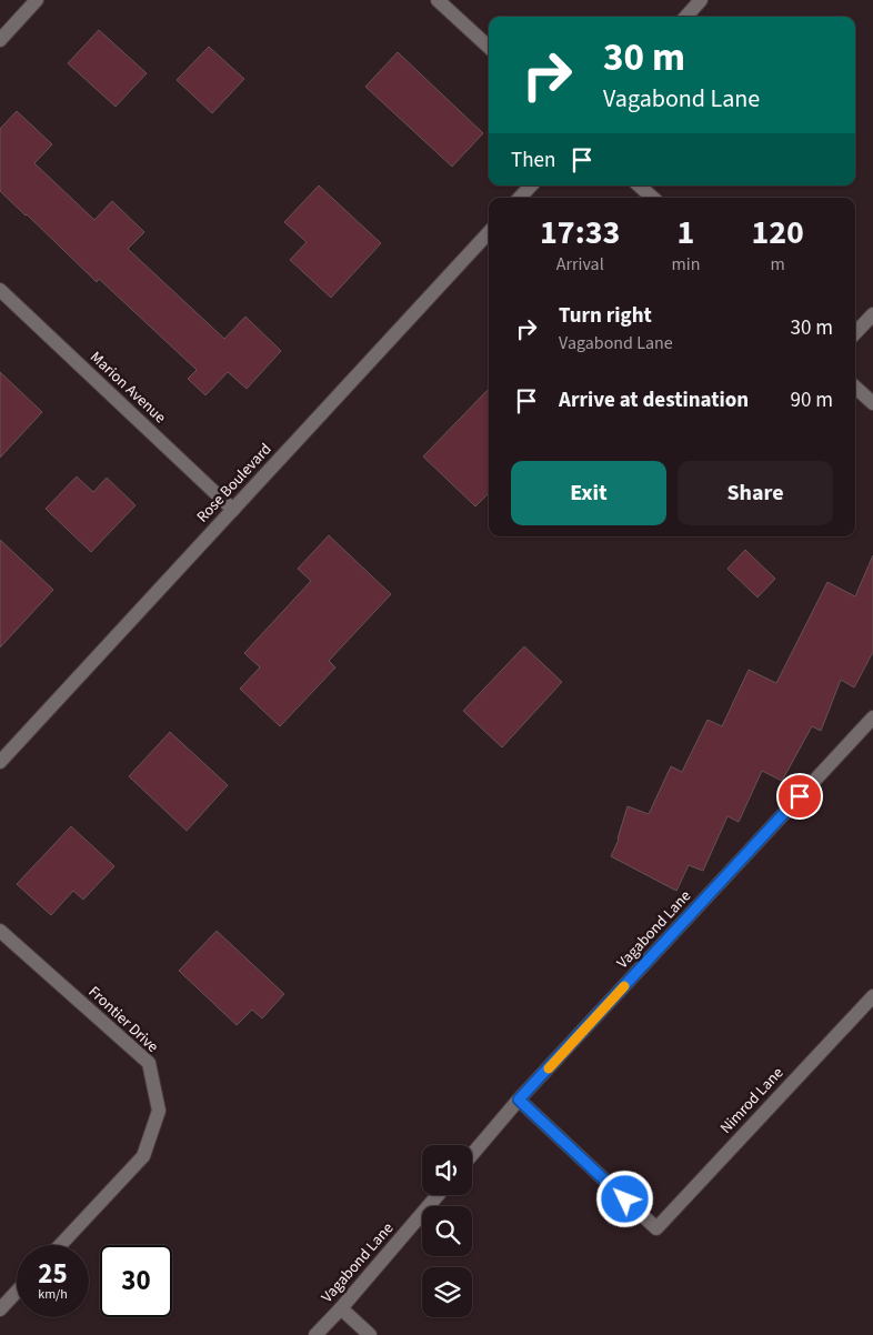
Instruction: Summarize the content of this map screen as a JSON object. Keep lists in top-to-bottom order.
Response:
{
  "streets": {
    "street": [
      "Marion Avenue",
      "Rose Boulevard",
      "Vagabond Lane",
      "Frontier Drive",
      "Nimrod Lane"
    ]
  },
  "crossings": [
    ["Marion Avenue", "Rose Boulevard"],
    ["Vagabond Lane", "Nimrod Lane"]
  ],
  "page": {
    "turn": ["30 m", "Vagabond Lane"],
    "then": "Then",
    "eta": [
      "17:33",
      "Arrival",
      "1",
      "min",
      "120",
      "m"
    ],
    "list": [
      {
        "name": "Turn right",
        "note": "Vagabond Lane",
        "value": "30 m"
      },
      {
        "name": "Arrive at destination",
        "value": "90 m"
      }
    ],
    "buttons": ["Exit", "Share"],
    "speed": "25 km/h",
    "limit": "30"
  }
}
